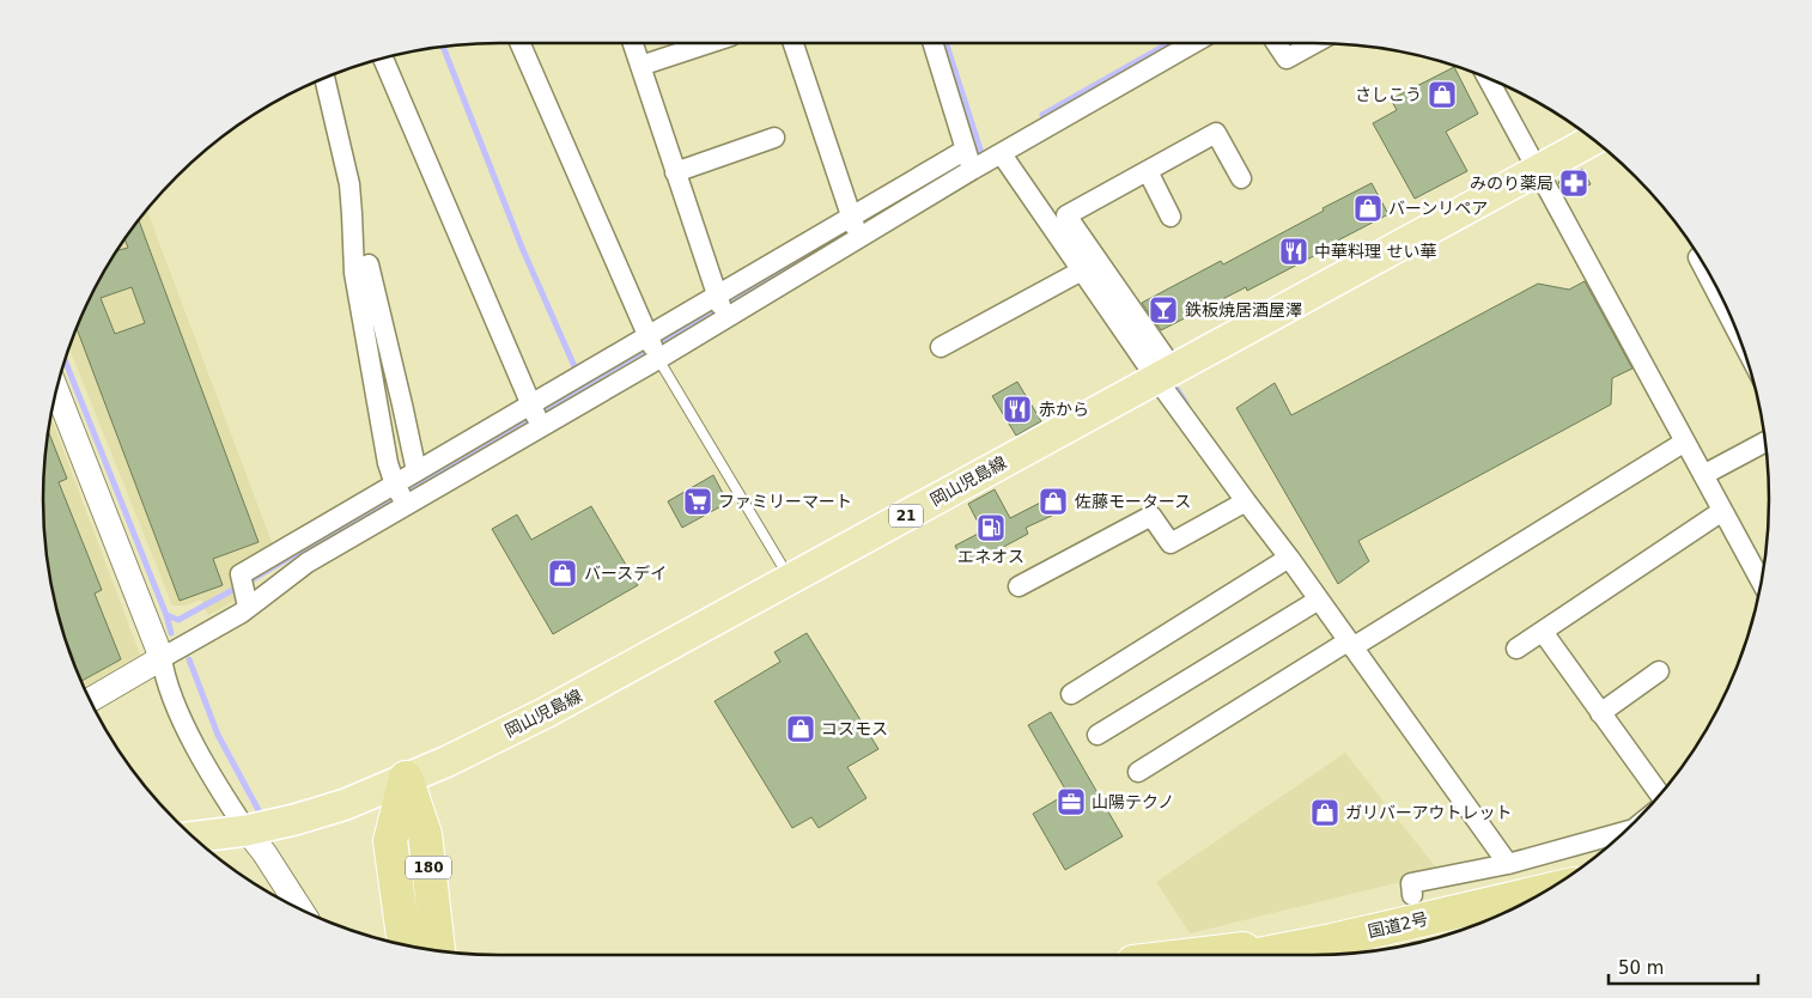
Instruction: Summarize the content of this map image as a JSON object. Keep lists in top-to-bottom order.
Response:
{
  "streets": {
    "highway": ["180", "国道2号"],
    "main road": ["岡山児島線", "21"]
  },
  "crossings": [
    ["岡山児島線", "180"]
  ],
  "places": {
    "shop": [
      "さしこう",
      "バーンリペア",
      "佐藤モータース",
      "バースデイ",
      "コスモス",
      "ガリバーアウトレット"
    ],
    "pharmacy": ["みのり薬局"],
    "restaurant": ["中華料理 せい華", "赤から"],
    "bar": ["鉄板焼居酒屋澤"],
    "supermarket": ["ファミリーマート"],
    "fuel station": ["エネオス"],
    "office": ["山陽テクノ"]
  },
  "scale_bar": "50 m"
}
